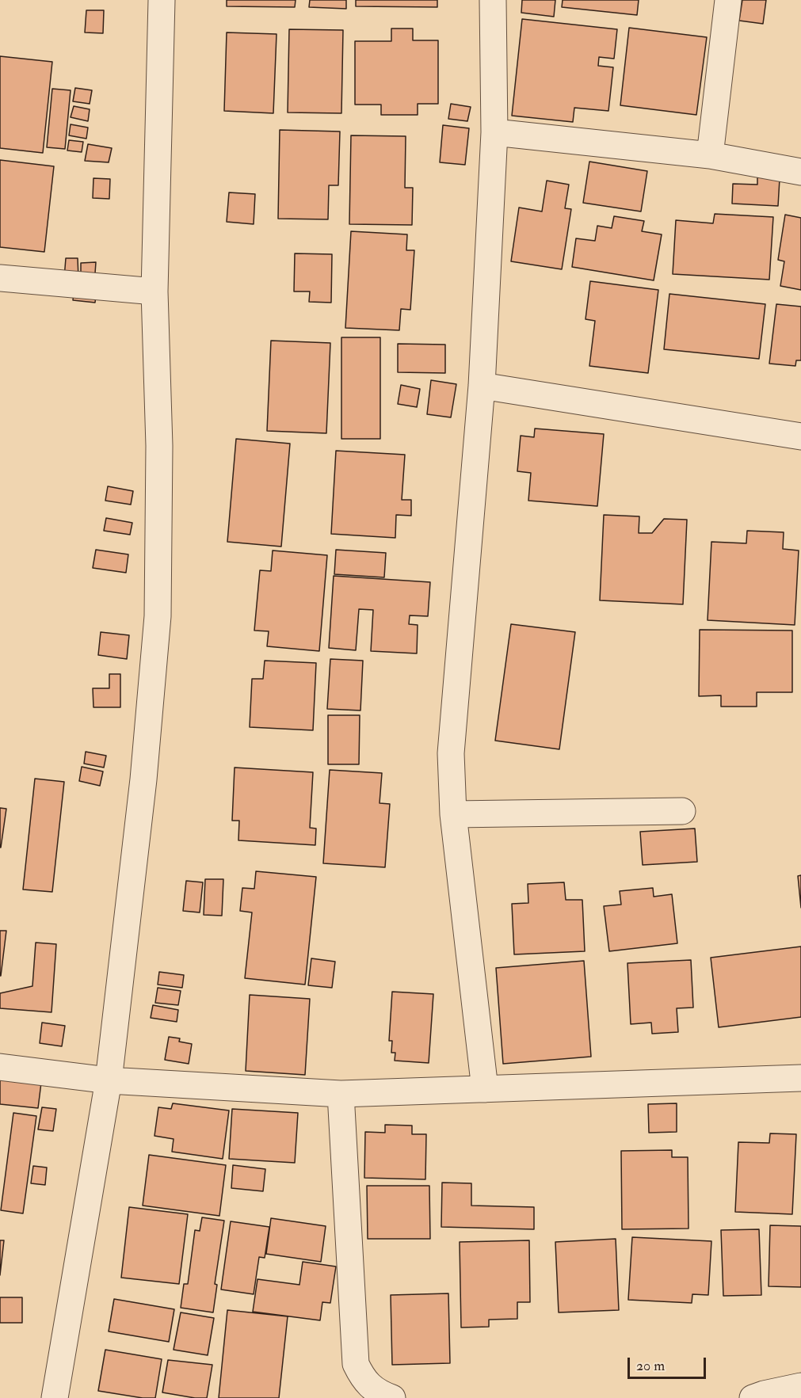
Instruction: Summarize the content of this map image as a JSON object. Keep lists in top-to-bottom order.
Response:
{
  "scale_bar": "20 m"
}
